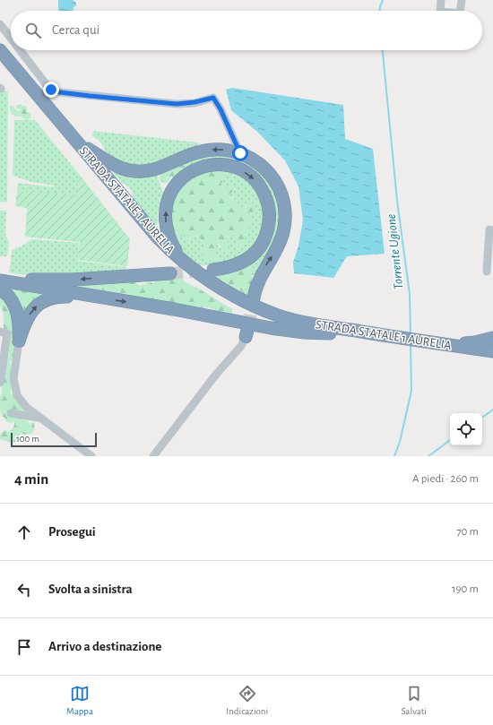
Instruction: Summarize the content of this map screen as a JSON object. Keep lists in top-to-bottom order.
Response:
{
  "streets": {
    "highway": ["STRADA STATALE 1 AURELIA"]
  },
  "water": ["Torrente Ugione"],
  "scale_bar": "100 m",
  "page": {
    "search": "Cerca qui",
    "scale": "100 m",
    "heading": ["4 min", "A piedi · 260 m"],
    "list": [
      ["Prosegui", "70 m"],
      ["Svolta a sinistra", "190 m"],
      "Arrivo a destinazione"
    ],
    "nav": ["Mappa", "Indicazioni", "Salvati"]
  }
}
